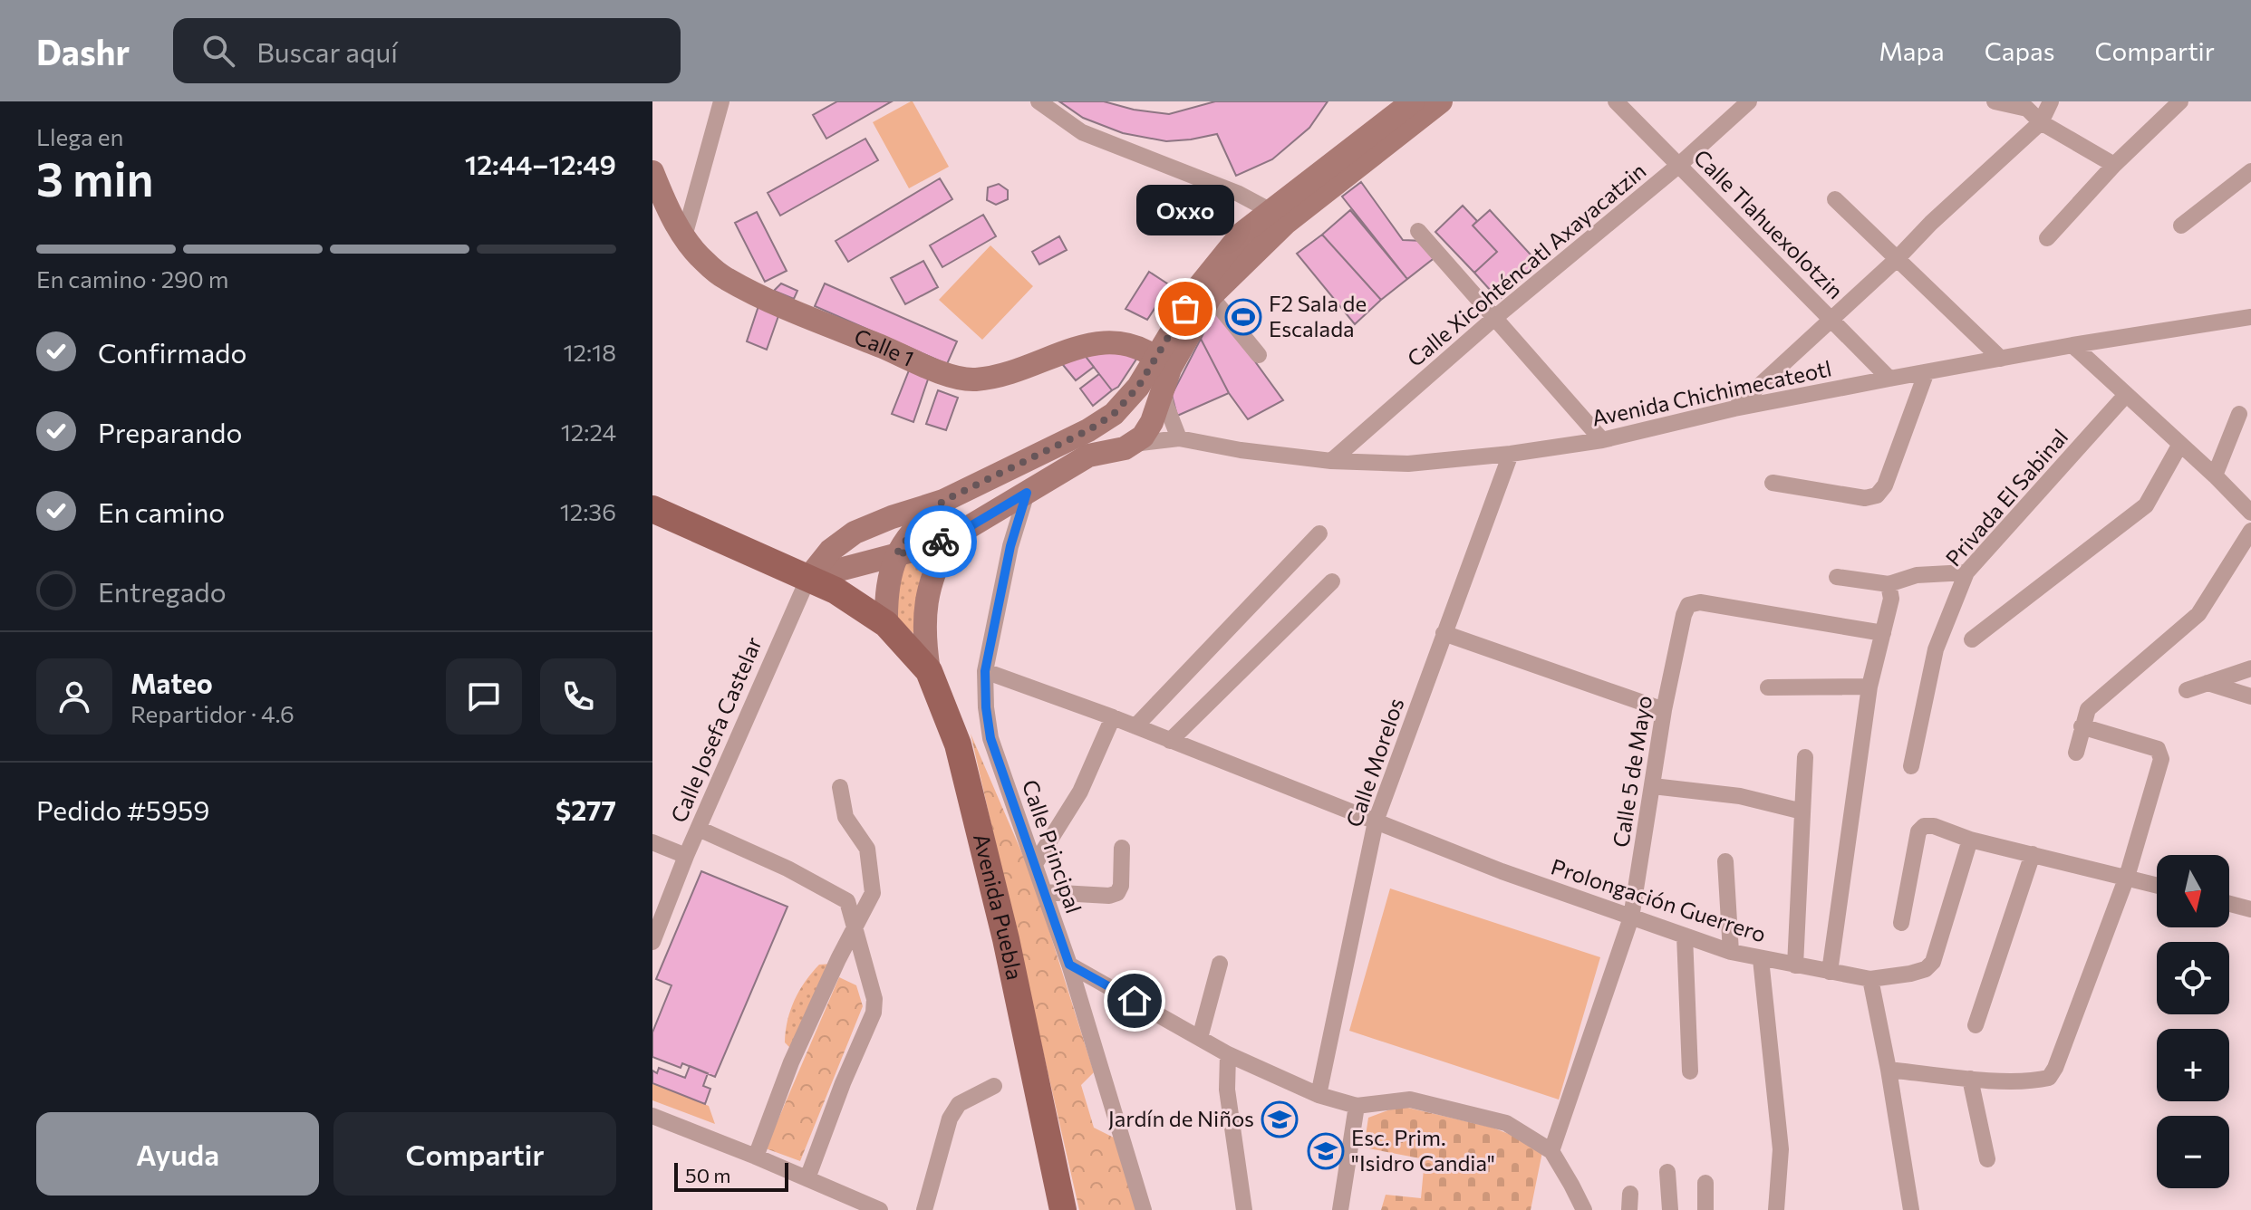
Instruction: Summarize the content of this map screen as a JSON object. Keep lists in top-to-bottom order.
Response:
{
  "streets": {
    "main road": ["Calle 1", "Avenida Puebla"],
    "street": [
      "Calle Tlahuexolotzin",
      "Calle Xicohténcatl Axayacatzin",
      "Avenida Chichimecateotl",
      "Privada El Sabinal",
      "Calle Josefa Castelar",
      "Calle Morelos",
      "Calle 5 de Mayo",
      "Calle Principal",
      "Prolongación Guerrero"
    ]
  },
  "crossings": [
    ["Calle Tlahuexolotzin", "Calle Xicohténcatl Axayacatzin"],
    ["Calle Tlahuexolotzin", "Avenida Chichimecateotl"],
    ["Calle Xicohténcatl Axayacatzin", "Avenida Chichimecateotl"],
    ["Avenida Chichimecateotl", "Calle Morelos"],
    ["Calle Josefa Castelar", "Avenida Puebla"],
    ["Calle Morelos", "Prolongación Guerrero"],
    ["Calle 5 de Mayo", "Prolongación Guerrero"],
    ["Calle Principal", "Prolongación Guerrero"]
  ],
  "places": {
    "other": ["Oxxo"],
    "sports": ["F2 Sala de Escalada"],
    "school or university": ["Jardín de Niños", "Esc. Prim. \"Isidro Candia\""]
  },
  "scale_bar": "50 m",
  "north": "bottom",
  "page": {
    "header": "Dashr",
    "search": "Buscar aquí",
    "nav": ["Mapa", "Capas", "Compartir"],
    "heading": ["3 min", "Llega en", "12:44–12:49"],
    "panel": [
      "Mateo",
      "Repartidor · 4.6",
      "Pedido #5959",
      "$277"
    ],
    "bubble": "Oxxo",
    "bar": "En camino · 290 m",
    "list": [
      ["Confirmado", "12:18"],
      ["Preparando", "12:24"],
      ["En camino", "12:36"],
      "Entregado"
    ],
    "map_buttons": ["+", "−"],
    "buttons": ["Ayuda", "Compartir"],
    "scale": "50 m"
  }
}
